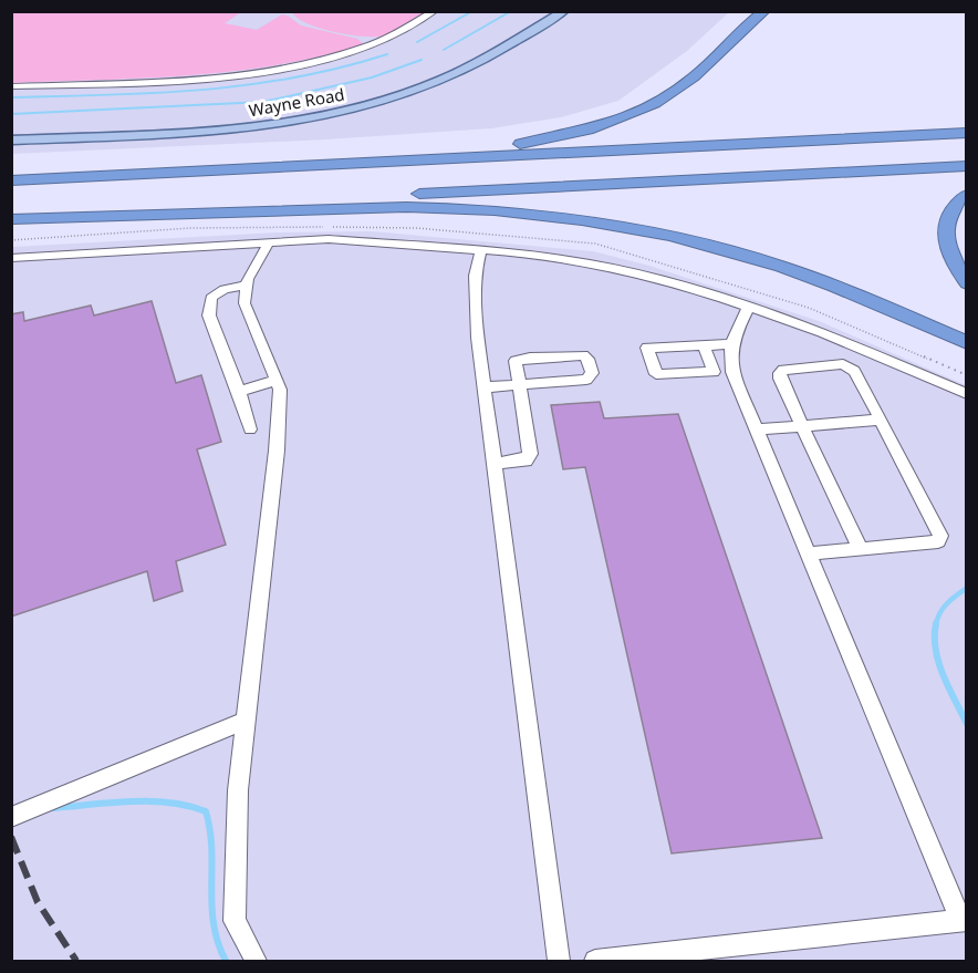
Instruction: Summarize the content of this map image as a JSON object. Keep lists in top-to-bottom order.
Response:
{
  "streets": {
    "main road": ["Wayne Road"]
  }
}
